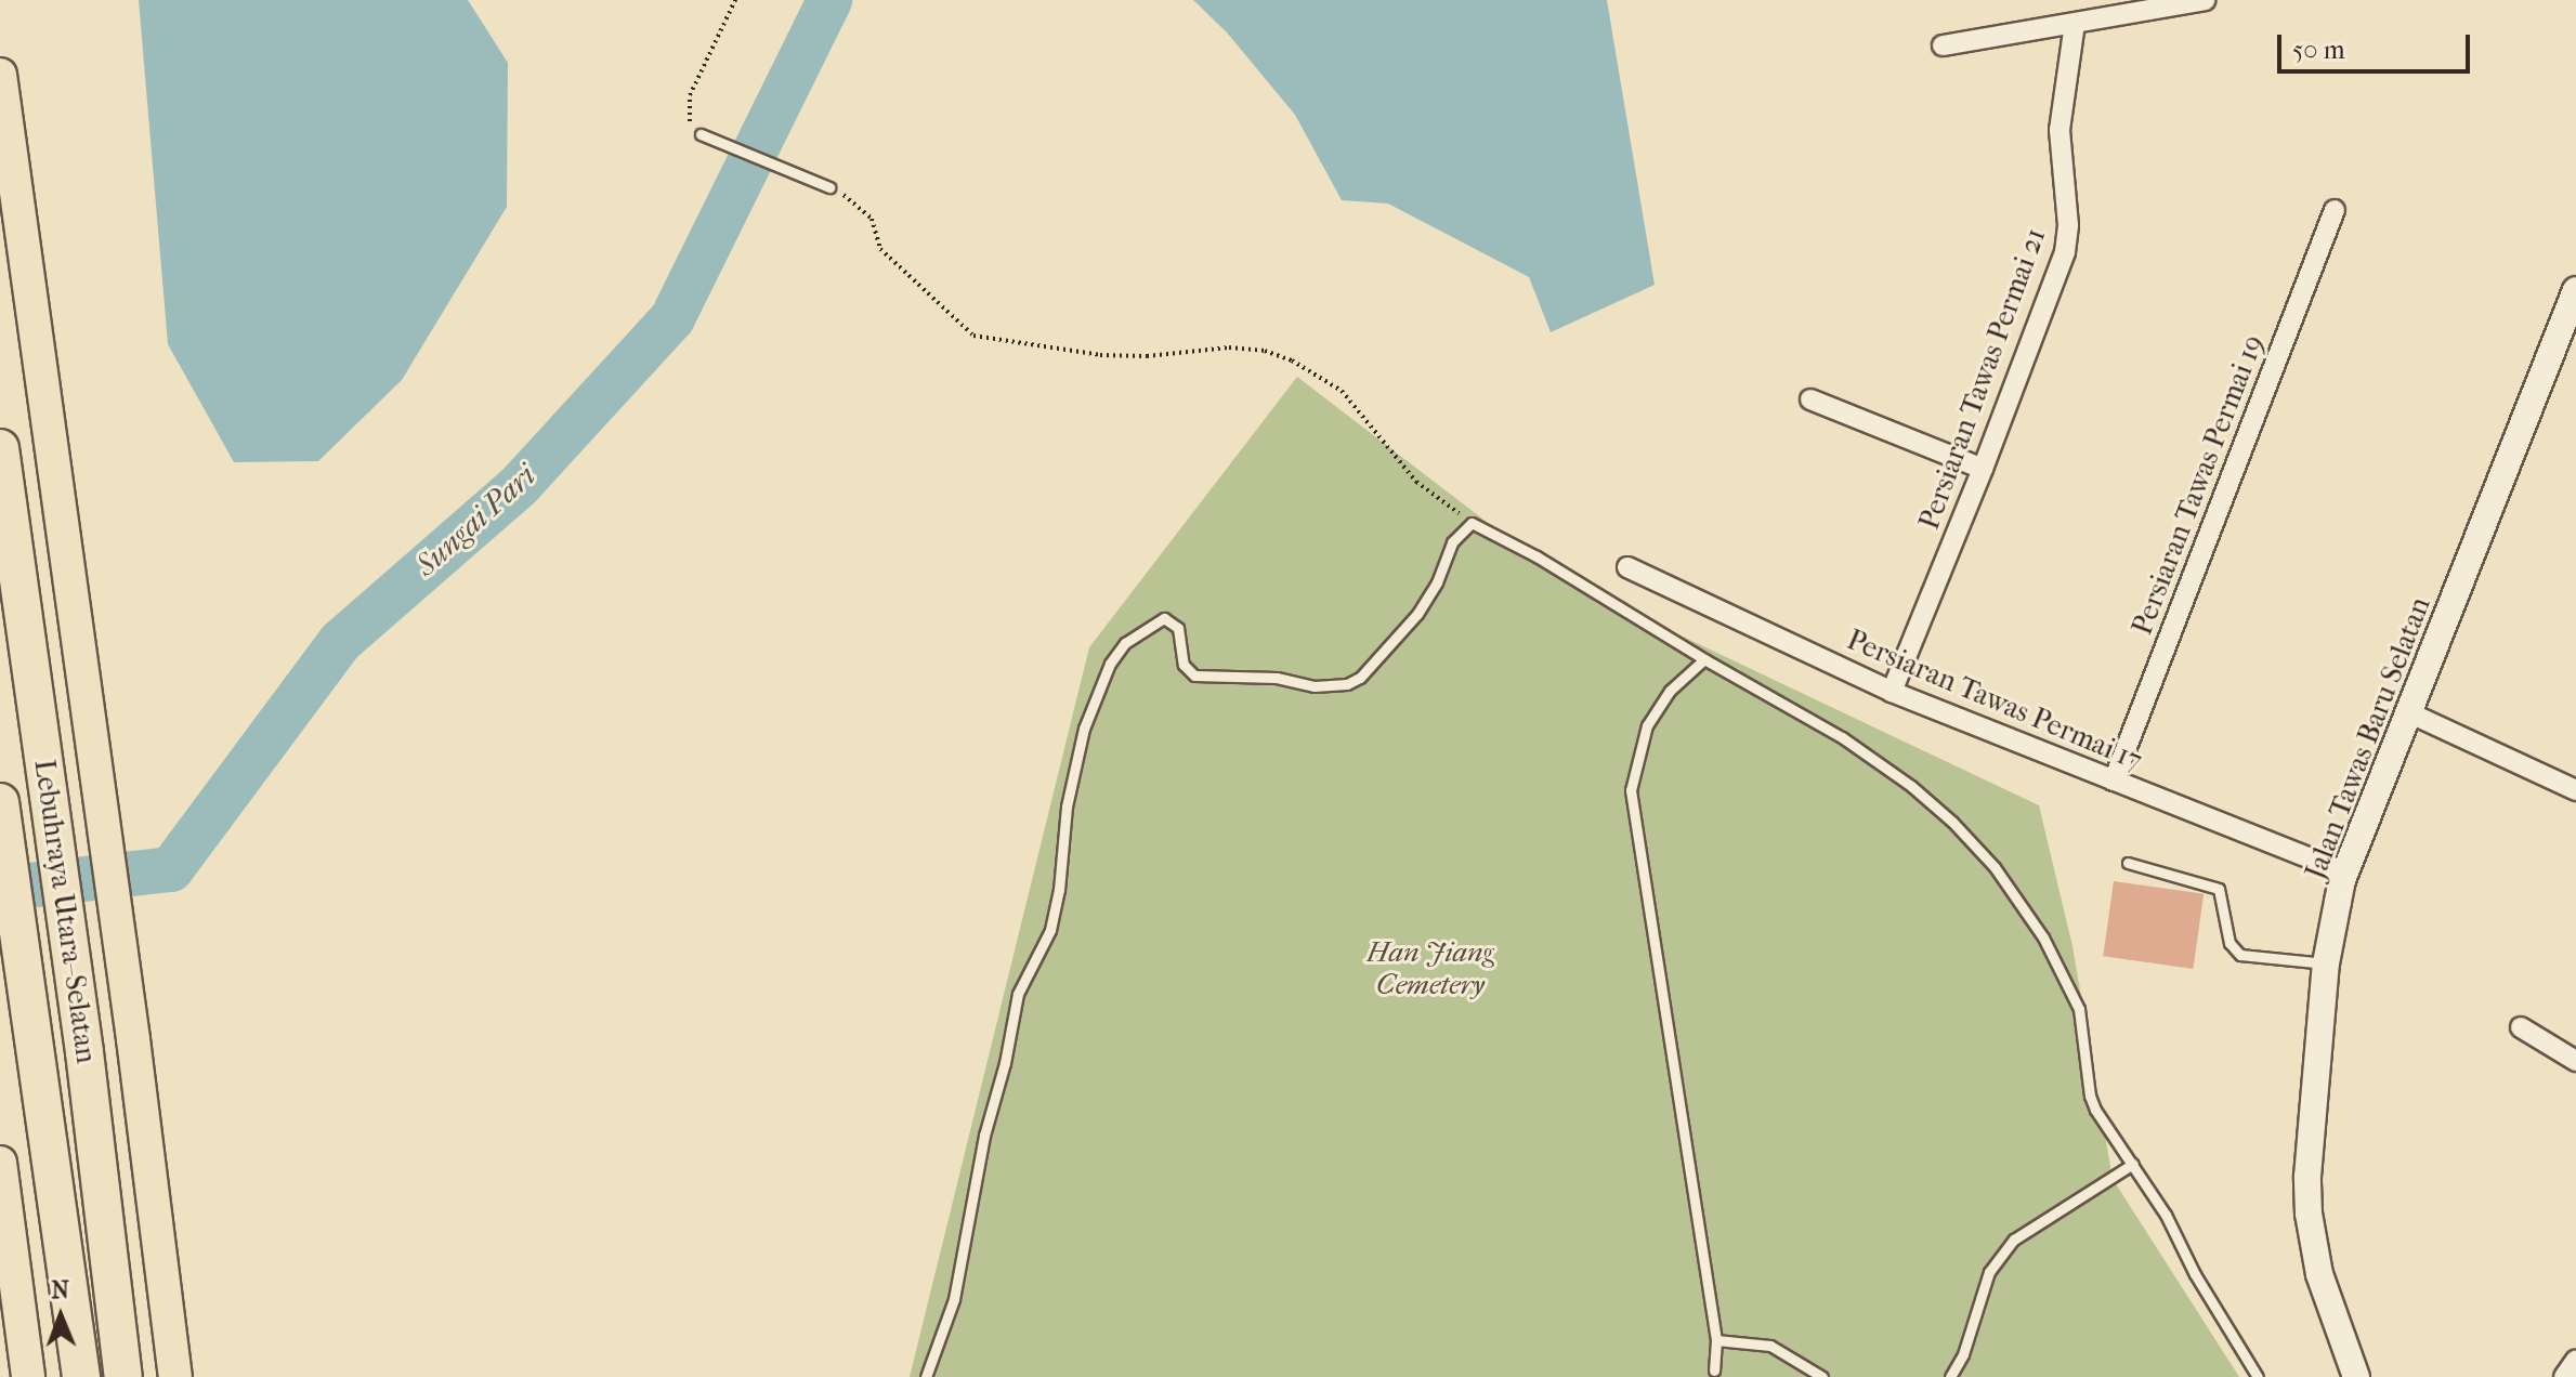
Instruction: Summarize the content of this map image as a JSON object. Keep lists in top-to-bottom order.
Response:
{
  "streets": {
    "highway": ["Lebuhraya Utara–Selatan"],
    "street": [
      "Persiaran Tawas Permai 21",
      "Persiaran Tawas Permai 19",
      "Persiaran Tawas Permai 17",
      "Jalan Tawas Baru Selatan"
    ]
  },
  "crossings": [
    ["Persiaran Tawas Permai 21", "Persiaran Tawas Permai 17"],
    ["Persiaran Tawas Permai 19", "Persiaran Tawas Permai 17"],
    ["Persiaran Tawas Permai 17", "Jalan Tawas Baru Selatan"]
  ],
  "water": ["Sungai Pari"],
  "parks": ["Han Jiang Cemetery"],
  "scale_bar": "50 m",
  "north": "top"
}
